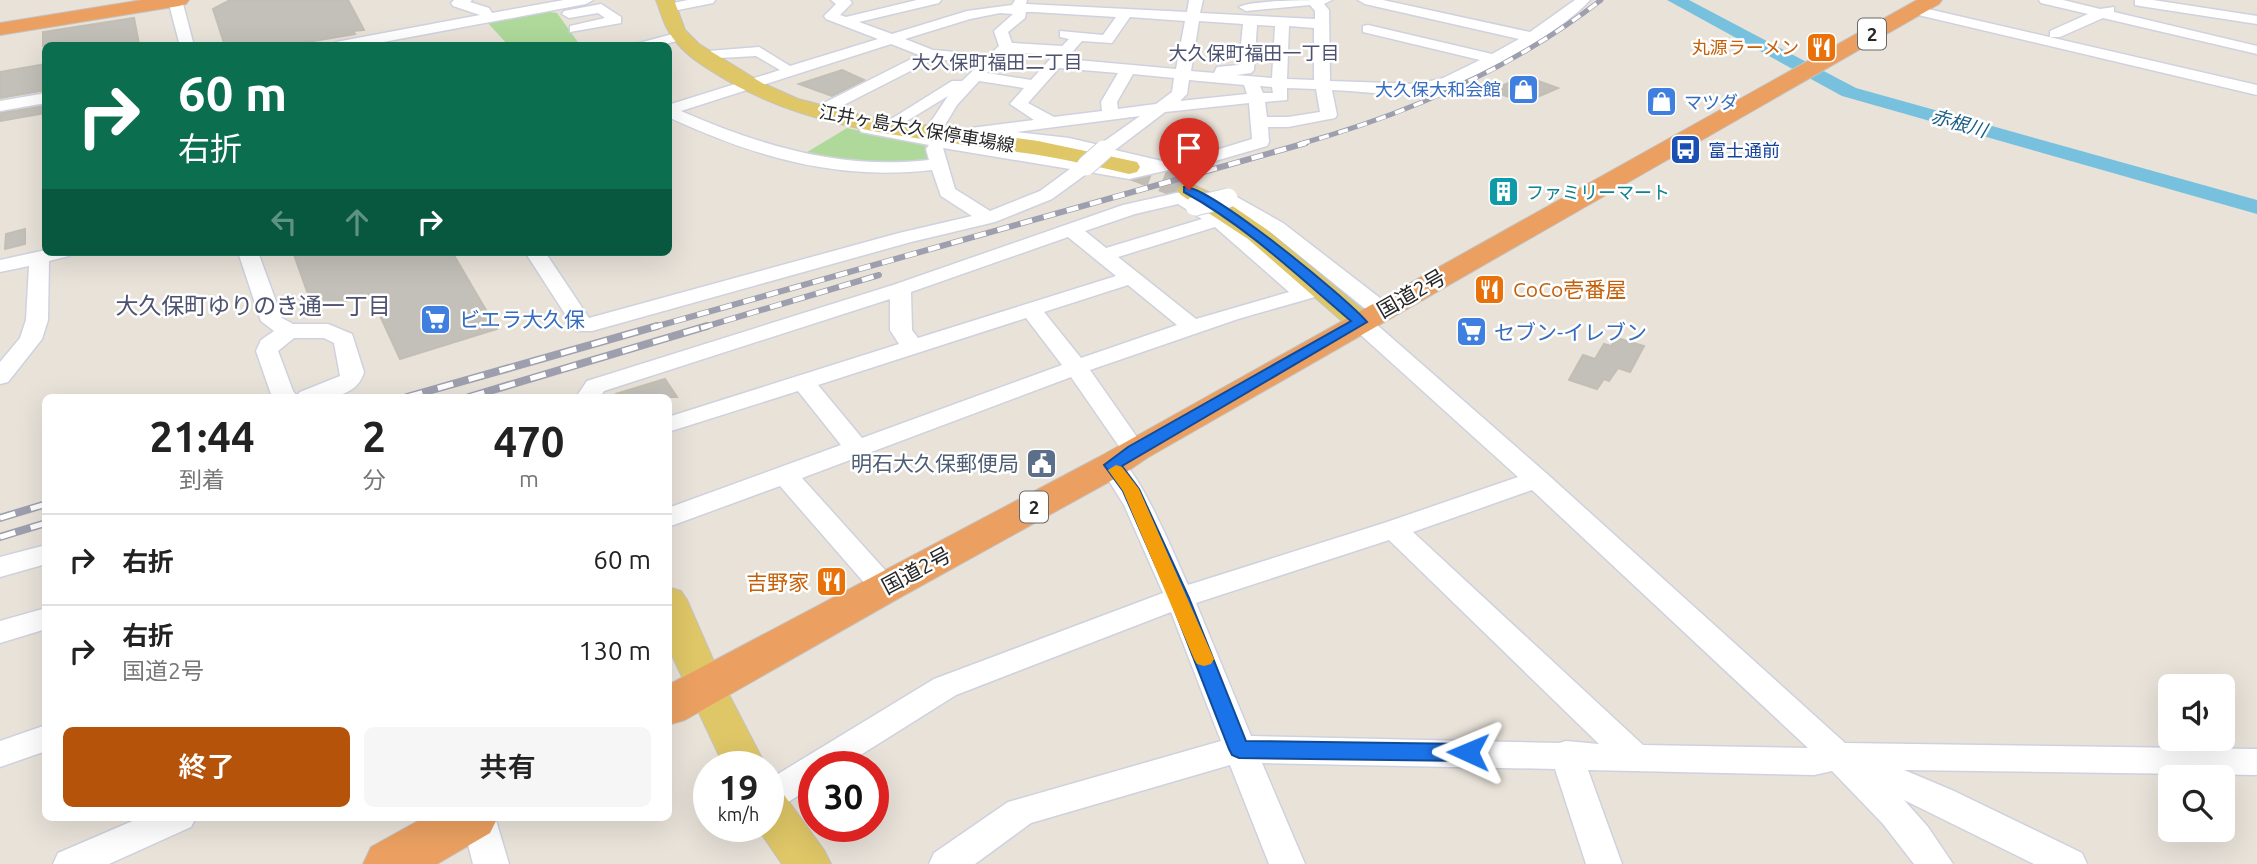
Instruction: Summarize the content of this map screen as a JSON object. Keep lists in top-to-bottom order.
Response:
{
  "streets": {
    "highway": ["2", "国道2号"],
    "main road": ["江井ヶ島大久保停車場線"]
  },
  "districts": ["大久保町福田一丁目", "大久保町福田二丁目", "大久保町ゆりのき通一丁目"],
  "water": ["赤根川"],
  "places": {
    "restaurant": ["丸源ラーメン", "CoCo壱番屋", "吉野家"],
    "shop": ["大久保大和会館", "マツダ"],
    "bus stop": ["富士通前"],
    "building": ["ファミリーマート"],
    "supermarket": ["ビエラ大久保", "セブン-イレブン"],
    "public building": ["明石大久保郵便局"]
  },
  "page": {
    "turn": ["60 m", "右折"],
    "eta": [
      "21:44",
      "到着",
      "2",
      "分",
      "470",
      "m"
    ],
    "list": [
      {
        "name": "右折",
        "value": "60 m"
      },
      {
        "name": "右折",
        "note": "国道2号",
        "value": "130 m"
      }
    ],
    "buttons": ["終了", "共有"],
    "speed": "19 km/h",
    "limit": "30"
  }
}
